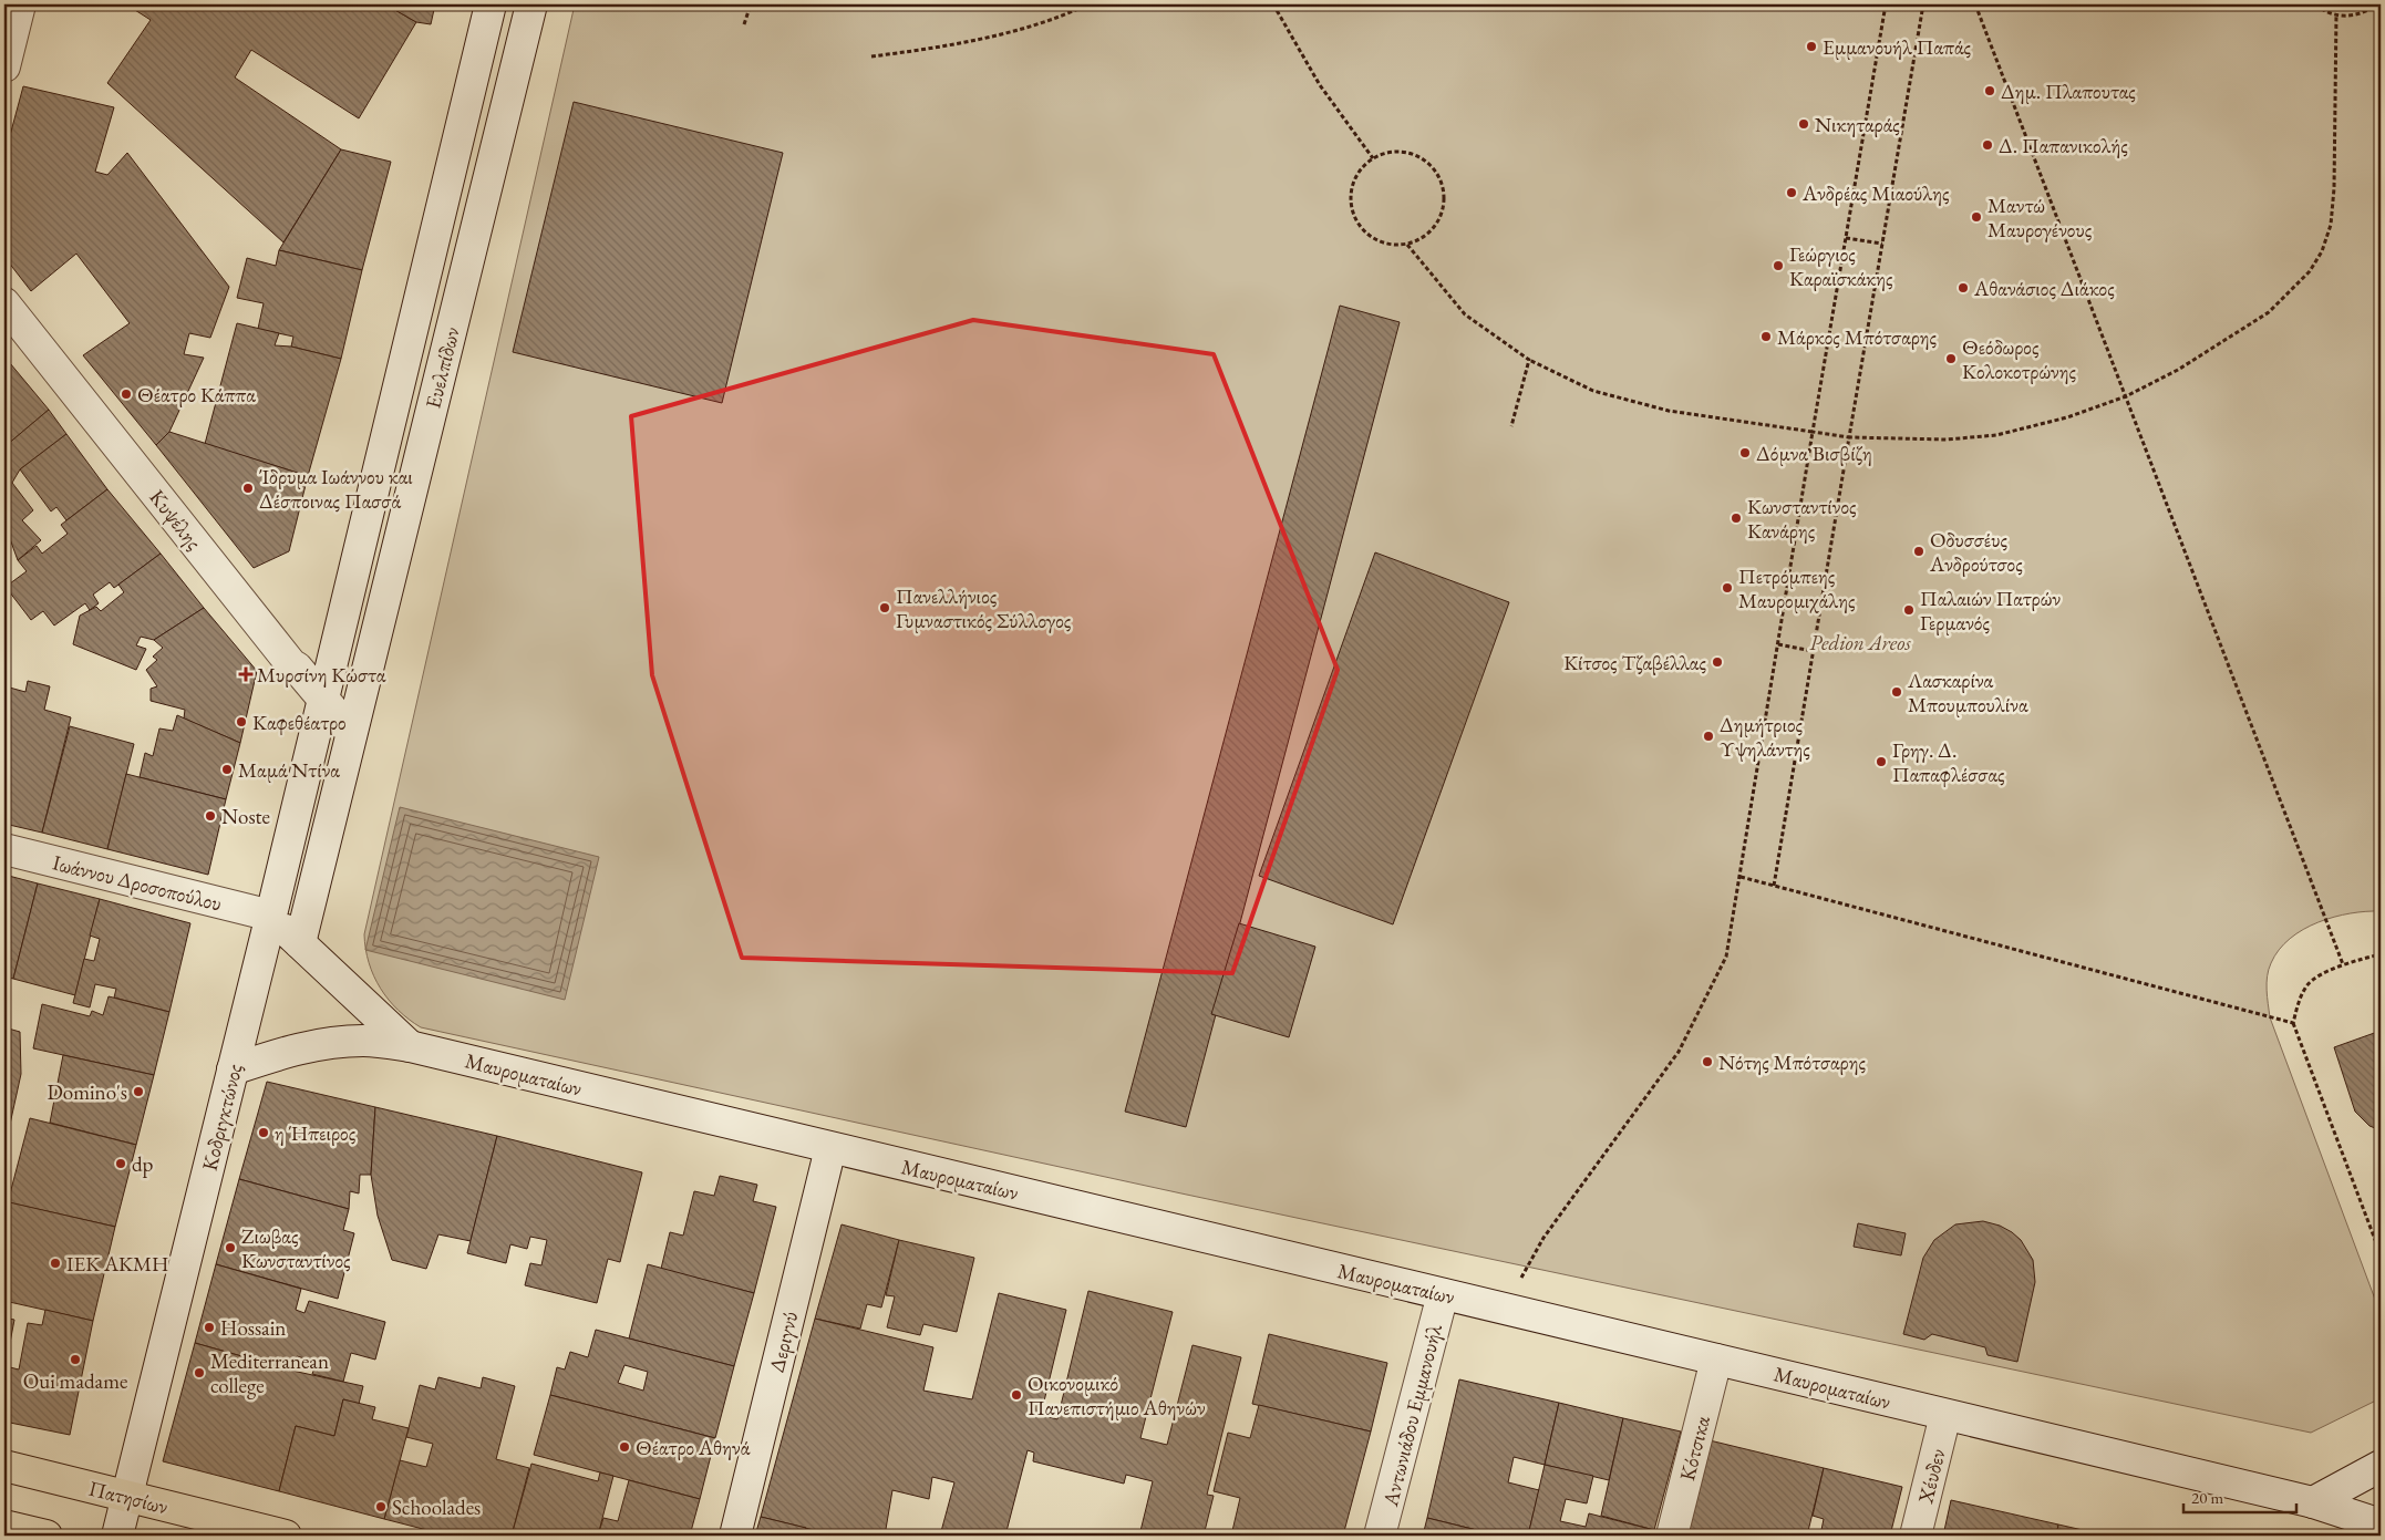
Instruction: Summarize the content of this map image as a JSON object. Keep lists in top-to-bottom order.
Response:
{
  "streets": {
    "main road": [
      "Ευελπίδων",
      "Κυψέλης",
      "Ιωάννου Δροσοπούλου",
      "Μαυροματαίων",
      "Κοδριγκτώνος",
      "Δεριγνύ",
      "Αντωνιάδου Εμμανουήλ",
      "Κότσικα",
      "Χέυδεν",
      "Πατησίων"
    ]
  },
  "crossings": [
    ["Ευελπίδων", "Κυψέλης"],
    ["Ευελπίδων", "Κοδριγκτώνος"],
    ["Κυψέλης", "Κοδριγκτώνος"],
    ["Ιωάννου Δροσοπούλου", "Μαυροματαίων"],
    ["Ιωάννου Δροσοπούλου", "Κοδριγκτώνος"],
    ["Μαυροματαίων", "Κοδριγκτώνος"],
    ["Μαυροματαίων", "Δεριγνύ"],
    ["Μαυροματαίων", "Αντωνιάδου Εμμανουήλ"],
    ["Μαυροματαίων", "Κότσικα"],
    ["Μαυροματαίων", "Χέυδεν"],
    ["Κοδριγκτώνος", "Πατησίων"]
  ],
  "parks": ["Pedion Areos"],
  "places": {
    "other": [
      "Εμμανουήλ Παπάς",
      "Δημ. Πλαπουτας",
      "Νικηταράς",
      "Δ. Παπανικολής",
      "Ανδρέας Μιαούλης",
      "Μαντώ Μαυρογένους",
      "Γεώργιος Καραϊσκάκης",
      "Αθανάσιος Διάκος",
      "Μάρκος Μπότσαρης",
      "Θεόδωρος Κολοκοτρώνης",
      "Θέατρο Κάππα",
      "Δόμνα Βισβίζη",
      "Ίδρυμα Ιωάννου και Δέσποινας Πασσά",
      "Κωνσταντίνος Κανάρης",
      "Οδυσσέυς Ανδρούτσος",
      "Πετρόμπεης Μαυρομιχάλης",
      "Πανελλήνιος Γυμναστικός Σύλλογος",
      "Παλαιών Πατρών Γερμανός",
      "Κίτσος Τζαβέλλας",
      "Λασκαρίνα Μπουμπουλίνα",
      "Καφεθέατρο",
      "Δημήτριος Υψηλάντης",
      "Γρηγ. Δ. Παπαφλέσσας",
      "Μαμά Ντίνα",
      "Noste",
      "Νότης Μπότσαρης",
      "Domino's",
      "η Ήπειρος",
      "dp",
      "Ζιωβας Κωνσταντίνος",
      "ΙΕΚ ΑΚΜΗ",
      "Hossain",
      "Oui madame",
      "Mediterranean college",
      "Οικονομικό Πανεπιστήμιο Αθηνών",
      "Θέατρο Αθηνά",
      "Schoolades"
    ],
    "health": ["Μυρσίνη Κώστα"]
  },
  "scale_bar": "20 m"
}
